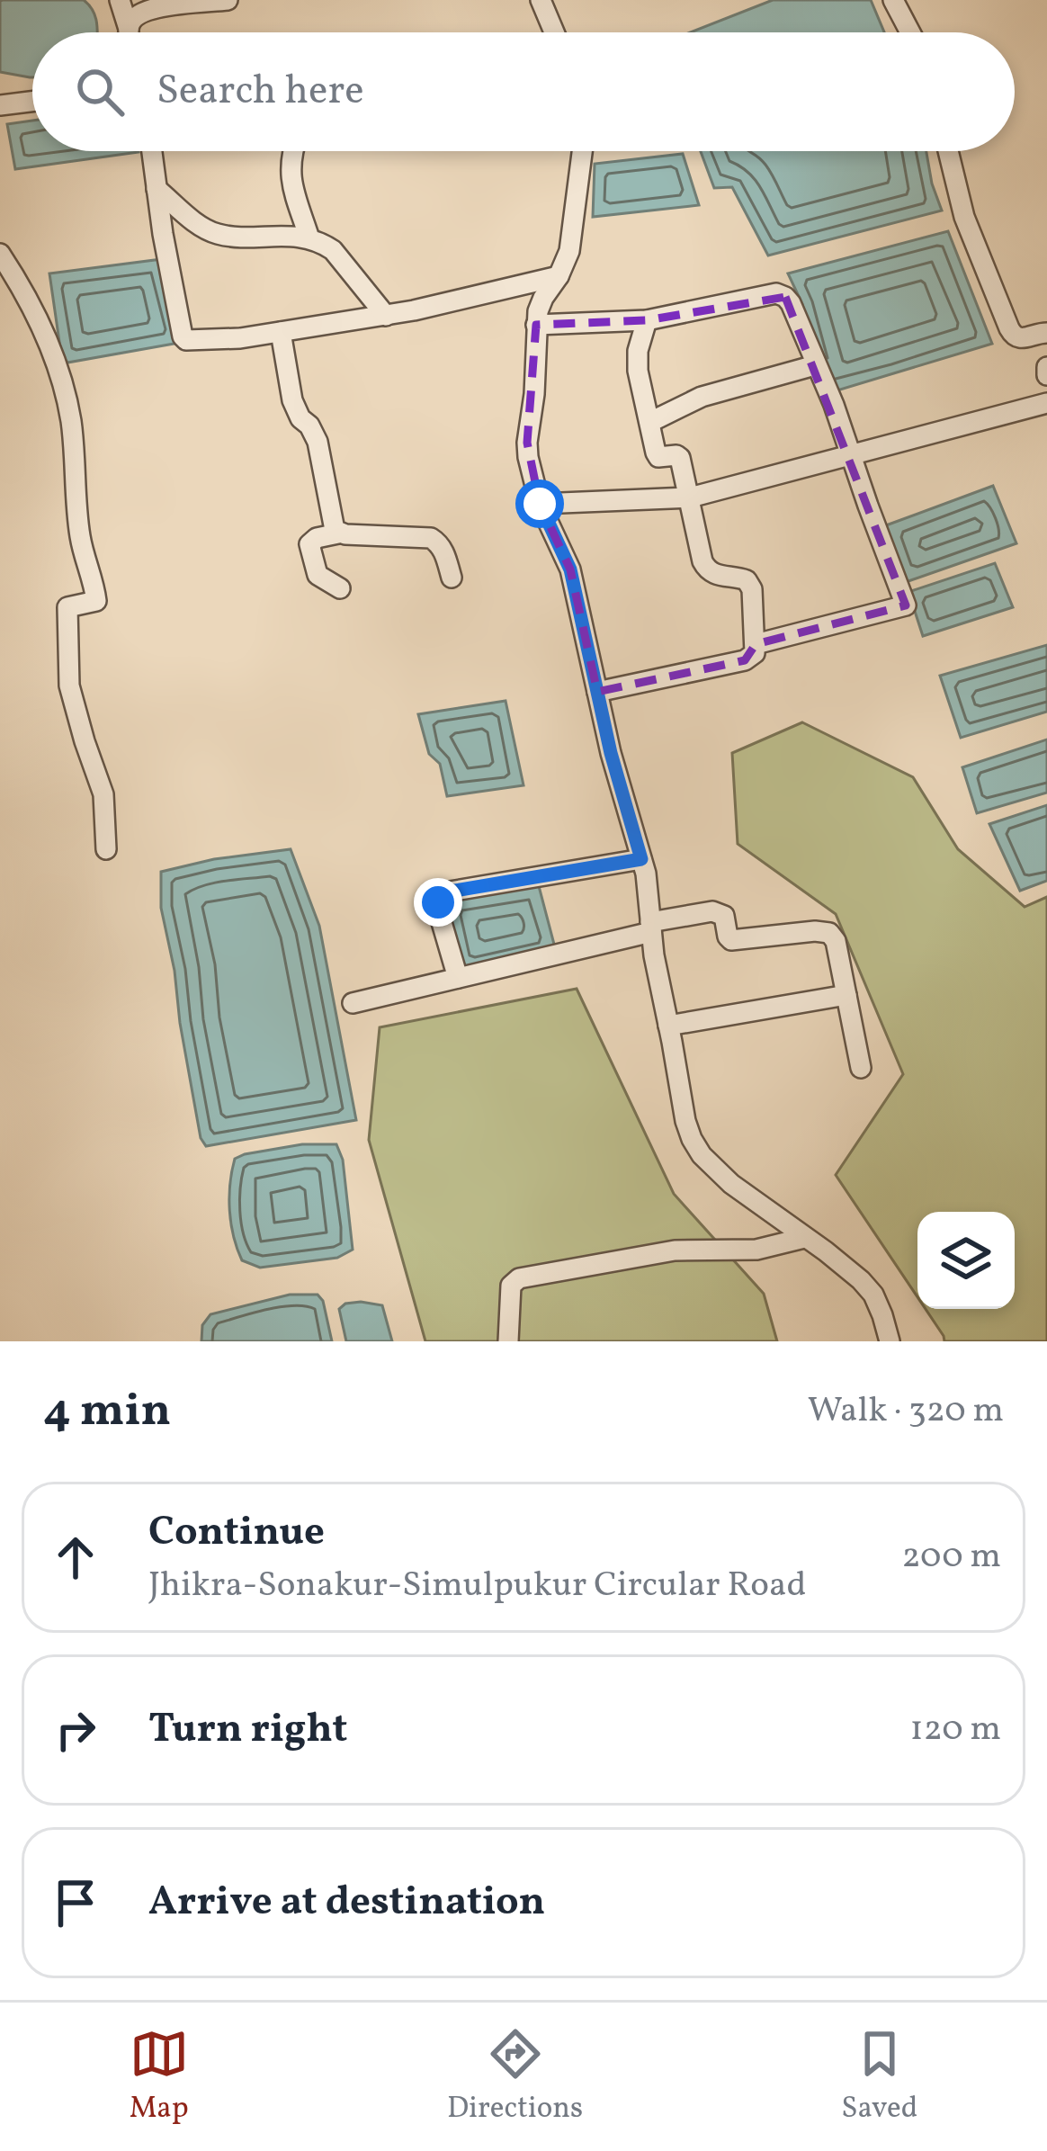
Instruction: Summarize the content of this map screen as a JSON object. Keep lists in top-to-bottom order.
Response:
{
  "page": {
    "search": "Search here",
    "heading": ["4 min", "Walk · 320 m"],
    "list": [
      ["Continue", "Jhikra-Sonakur-Simulpukur Circular Road", "200 m"],
      ["Turn right", "120 m"],
      "Arrive at destination"
    ],
    "nav": ["Map", "Directions", "Saved"]
  }
}
